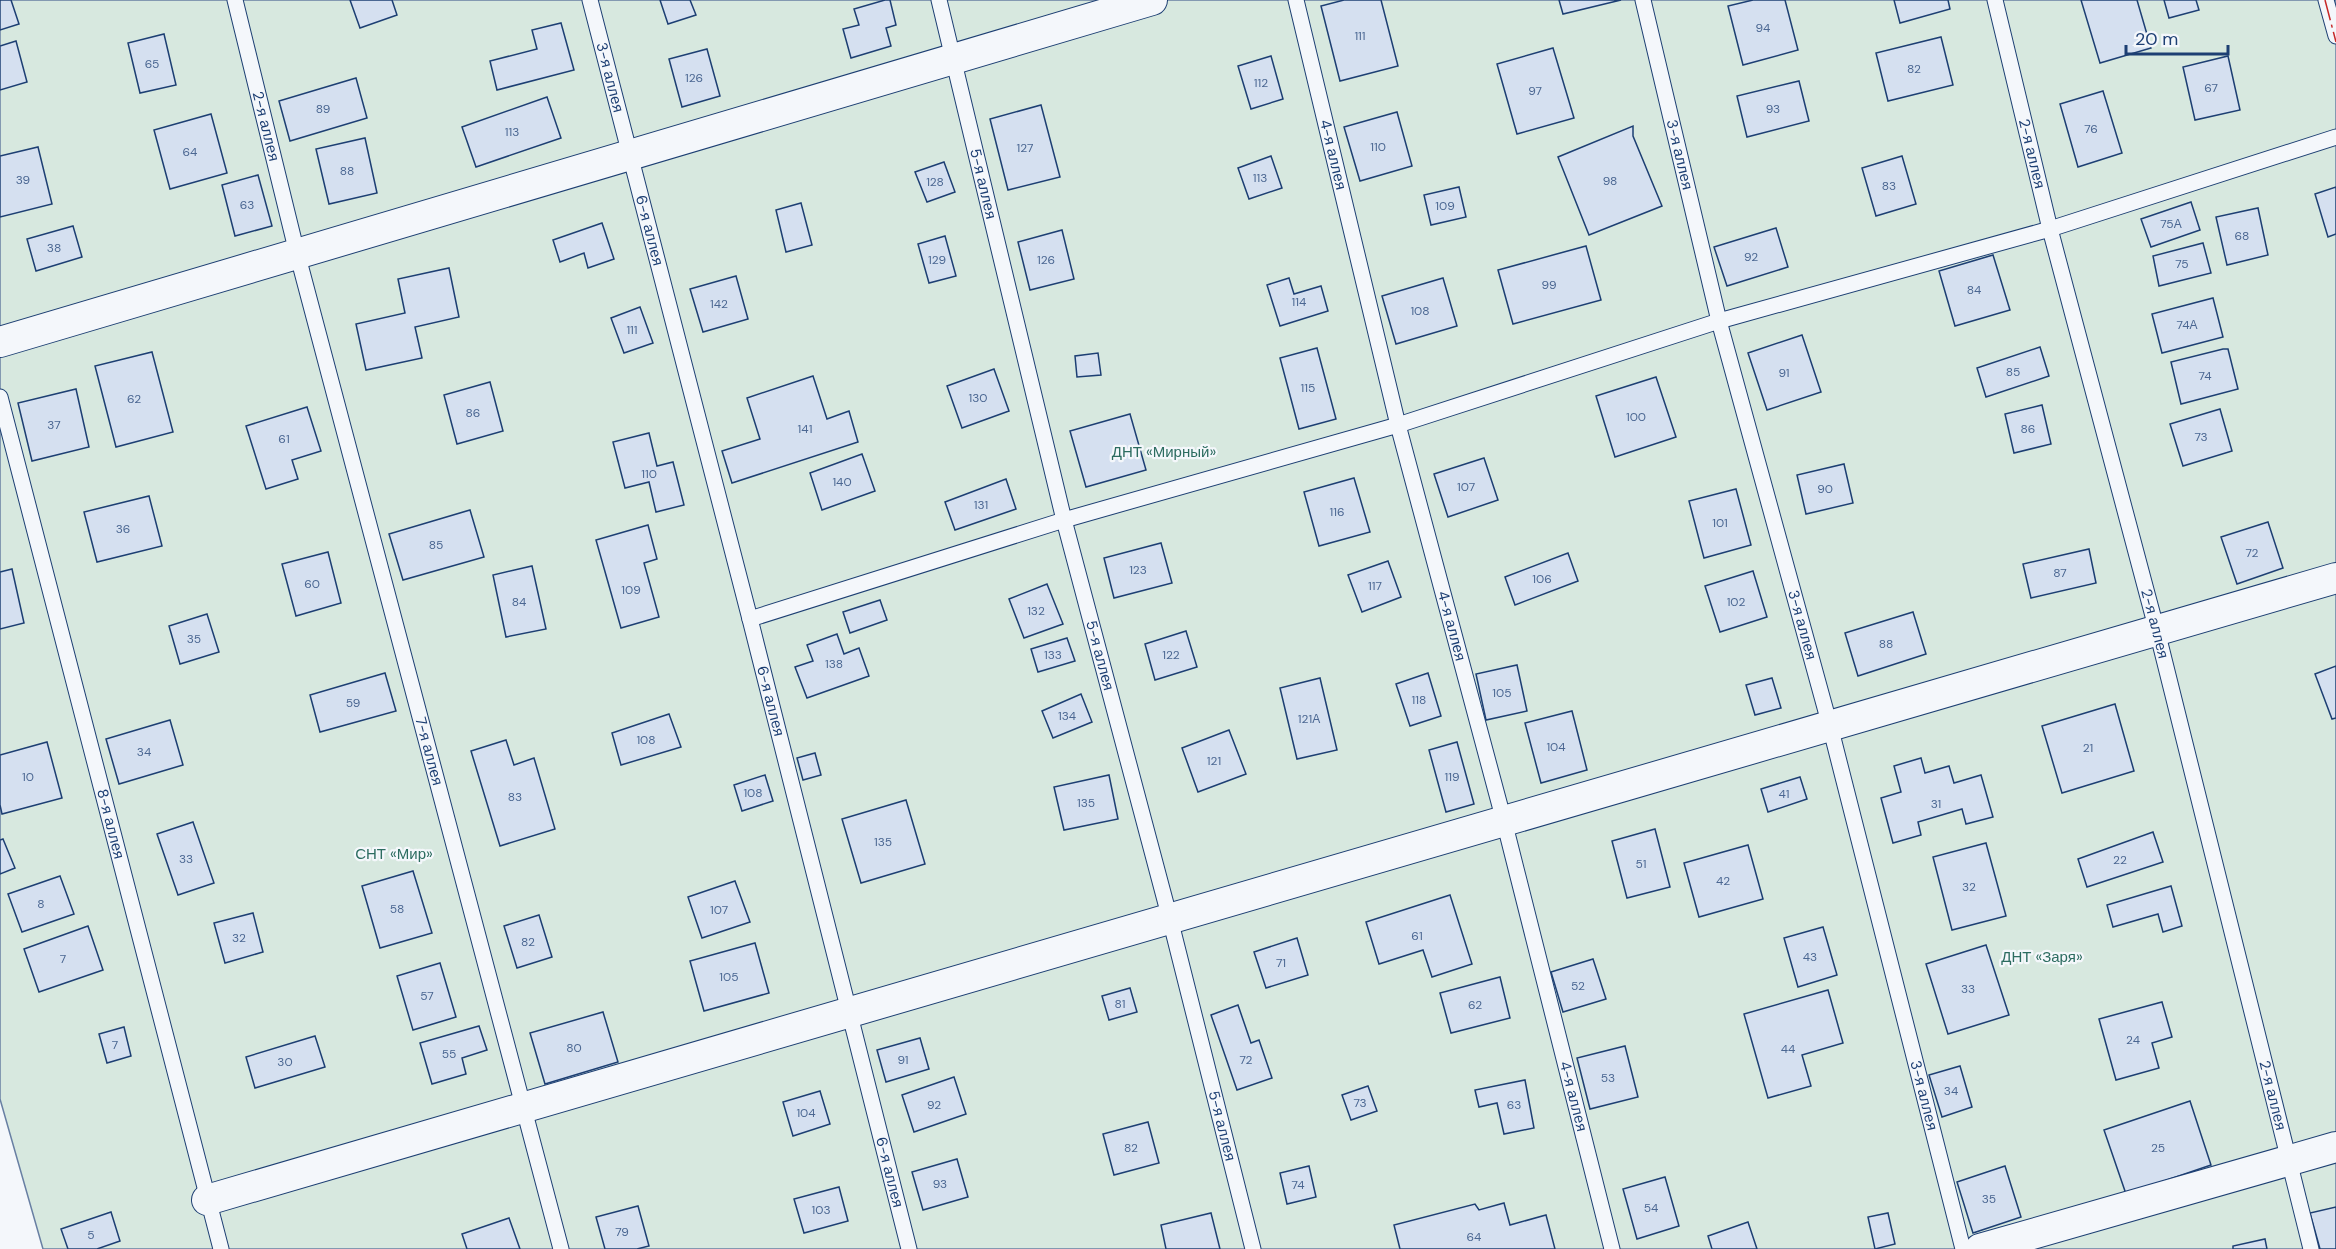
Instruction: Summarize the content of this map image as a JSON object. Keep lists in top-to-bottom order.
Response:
{
  "streets": {
    "lane": [
      "3-я аллея",
      "2-я аллея",
      "4-я аллея",
      "5-я аллея",
      "6-я аллея",
      "7-я аллея",
      "8-я аллея"
    ]
  },
  "crossings": [
    ["3-я аллея", "6-я аллея"],
    ["2-я аллея", "7-я аллея"]
  ],
  "parks": ["ДНТ «Мирный»", "СНТ «Мир»", "ДНТ «Заря»"],
  "house_numbers": [
    "94",
    "111",
    "65",
    "82",
    "126",
    "112",
    "67",
    "97",
    "89",
    "93",
    "76",
    "113",
    "110",
    "127",
    "64",
    "88",
    "113",
    "39",
    "98",
    "128",
    "83",
    "63",
    "109",
    "75А",
    "68",
    "38",
    "92",
    "129",
    "126",
    "75",
    "99",
    "84",
    "114",
    "142",
    "108",
    "74А",
    "111",
    "85",
    "91",
    "74",
    "115",
    "130",
    "62",
    "86",
    "100",
    "37",
    "141",
    "86",
    "73",
    "61",
    "110",
    "140",
    "107",
    "90",
    "131",
    "116",
    "101",
    "36",
    "85",
    "72",
    "123",
    "87",
    "106",
    "60",
    "117",
    "109",
    "84",
    "102",
    "132",
    "35",
    "88",
    "133",
    "122",
    "138",
    "105",
    "118",
    "59",
    "134",
    "121А",
    "108",
    "104",
    "21",
    "34",
    "121",
    "10",
    "119",
    "108",
    "41",
    "83",
    "135",
    "31",
    "135",
    "33",
    "22",
    "51",
    "42",
    "32",
    "8",
    "58",
    "107",
    "61",
    "32",
    "82",
    "43",
    "7",
    "71",
    "105",
    "52",
    "33",
    "57",
    "81",
    "62",
    "24",
    "7",
    "80",
    "44",
    "55",
    "91",
    "72",
    "30",
    "53",
    "34",
    "73",
    "92",
    "63",
    "104",
    "82",
    "25",
    "93",
    "74",
    "35",
    "54",
    "103",
    "79",
    "5",
    "64"
  ],
  "scale_bar": "20 m"
}
